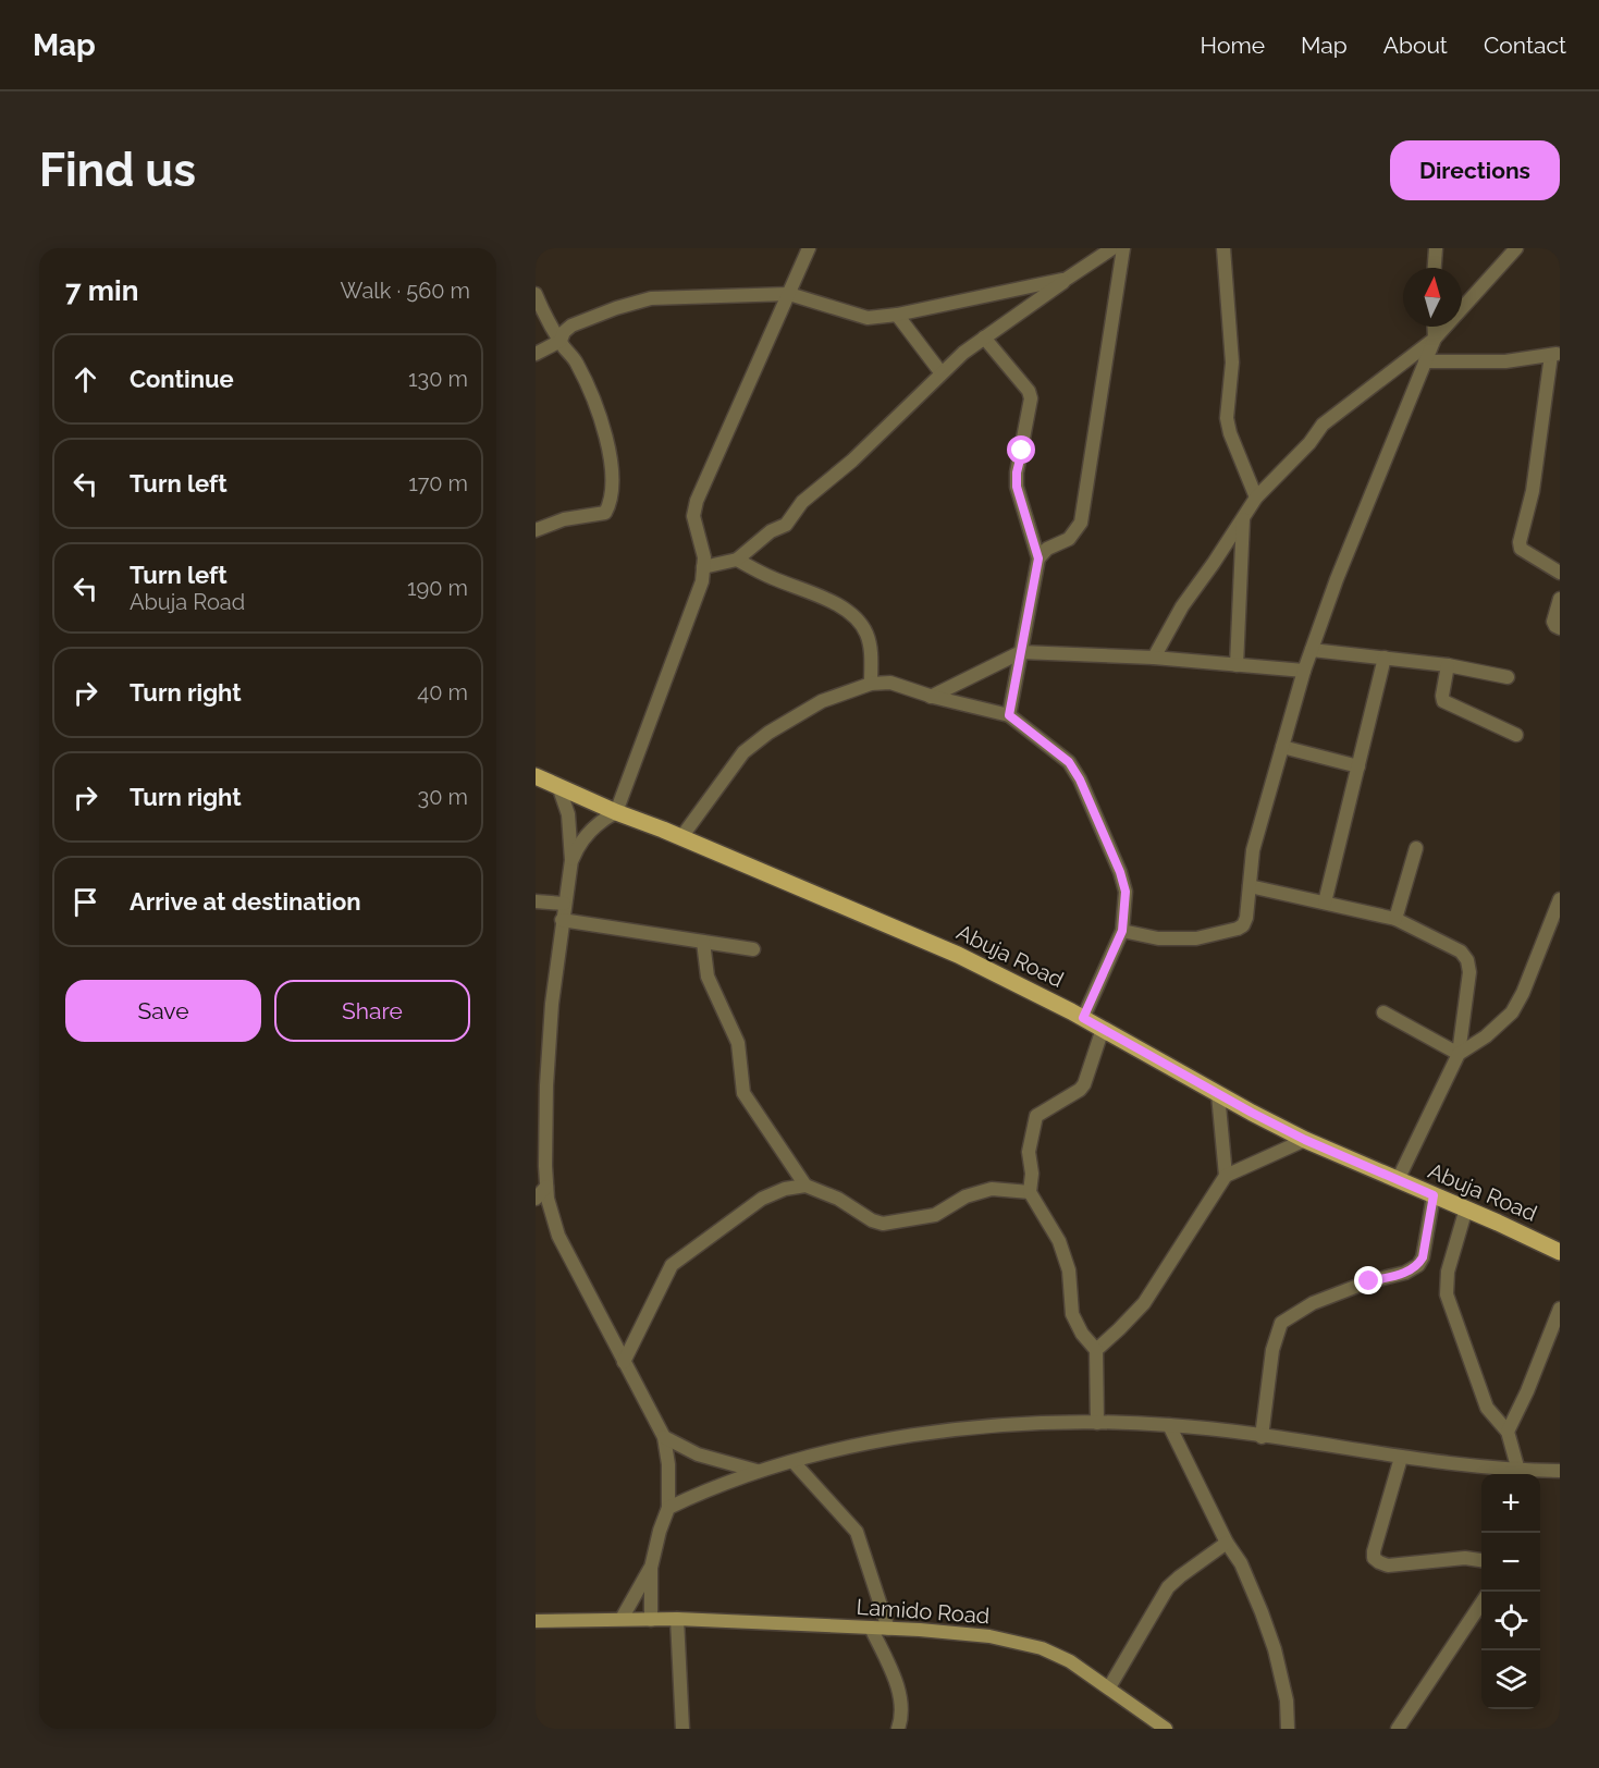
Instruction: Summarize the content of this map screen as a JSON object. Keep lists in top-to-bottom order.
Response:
{
  "streets": {
    "main road": ["Abuja Road", "Lamido Road"]
  },
  "north": "top",
  "page": {
    "header": "Map",
    "nav": [
      "Home",
      "Map",
      "About",
      "Contact"
    ],
    "buttons": [
      "Directions",
      ["Save", "Share"]
    ],
    "title": "Find us",
    "heading": ["7 min", "Walk · 560 m"],
    "list": [
      ["Continue", "130 m"],
      ["Turn left", "170 m"],
      ["Turn left", "Abuja Road", "190 m"],
      ["Turn right", "40 m"],
      ["Turn right", "30 m"],
      "Arrive at destination"
    ],
    "map_buttons": ["+", "−"]
  }
}
